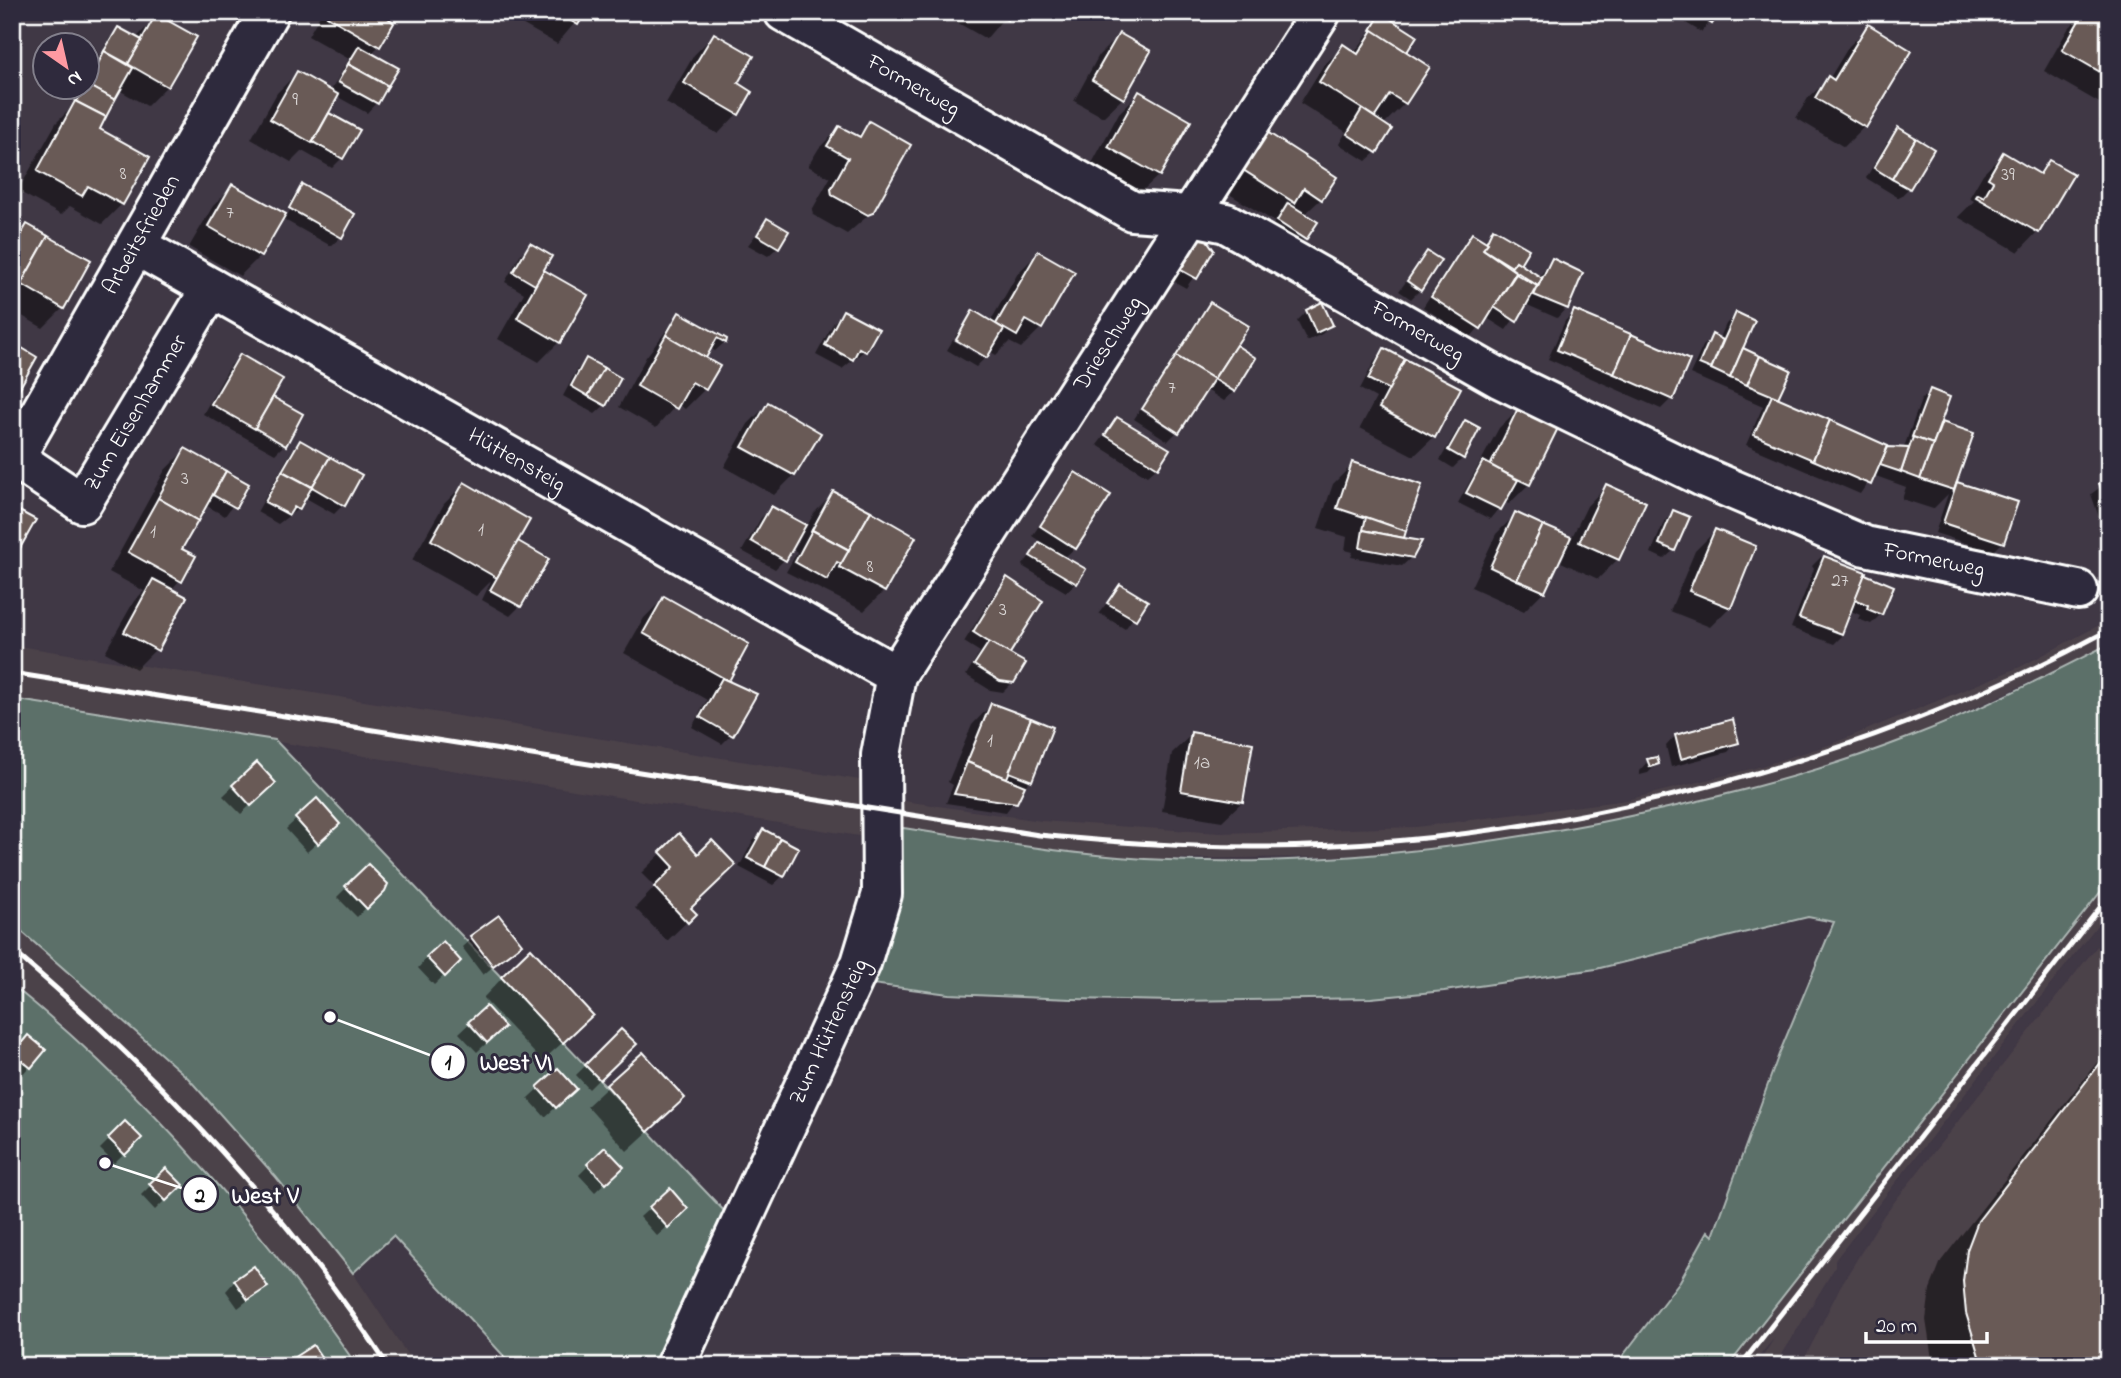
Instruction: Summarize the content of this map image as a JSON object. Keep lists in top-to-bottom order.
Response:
{
  "streets": {
    "street": [
      "Formerweg",
      "Arbeitsfrieden",
      "Drieschweg",
      "Zum Eisenhammer",
      "Hüttensteig",
      "Zum Hüttensteig"
    ]
  },
  "crossings": [
    ["Formerweg", "Drieschweg"],
    ["Arbeitsfrieden", "Zum Eisenhammer"],
    ["Arbeitsfrieden", "Hüttensteig"],
    ["Drieschweg", "Hüttensteig"],
    ["Drieschweg", "Zum Hüttensteig"],
    ["Zum Eisenhammer", "Hüttensteig"],
    ["Hüttensteig", "Zum Hüttensteig"]
  ],
  "places": ["West VI", "West V"],
  "house_numbers": [
    "9",
    "8",
    "39",
    "7",
    "7",
    "3",
    "1",
    "1",
    "8",
    "27",
    "3",
    "1",
    "1a"
  ],
  "scale_bar": "20 m",
  "north": "bottom right"
}
